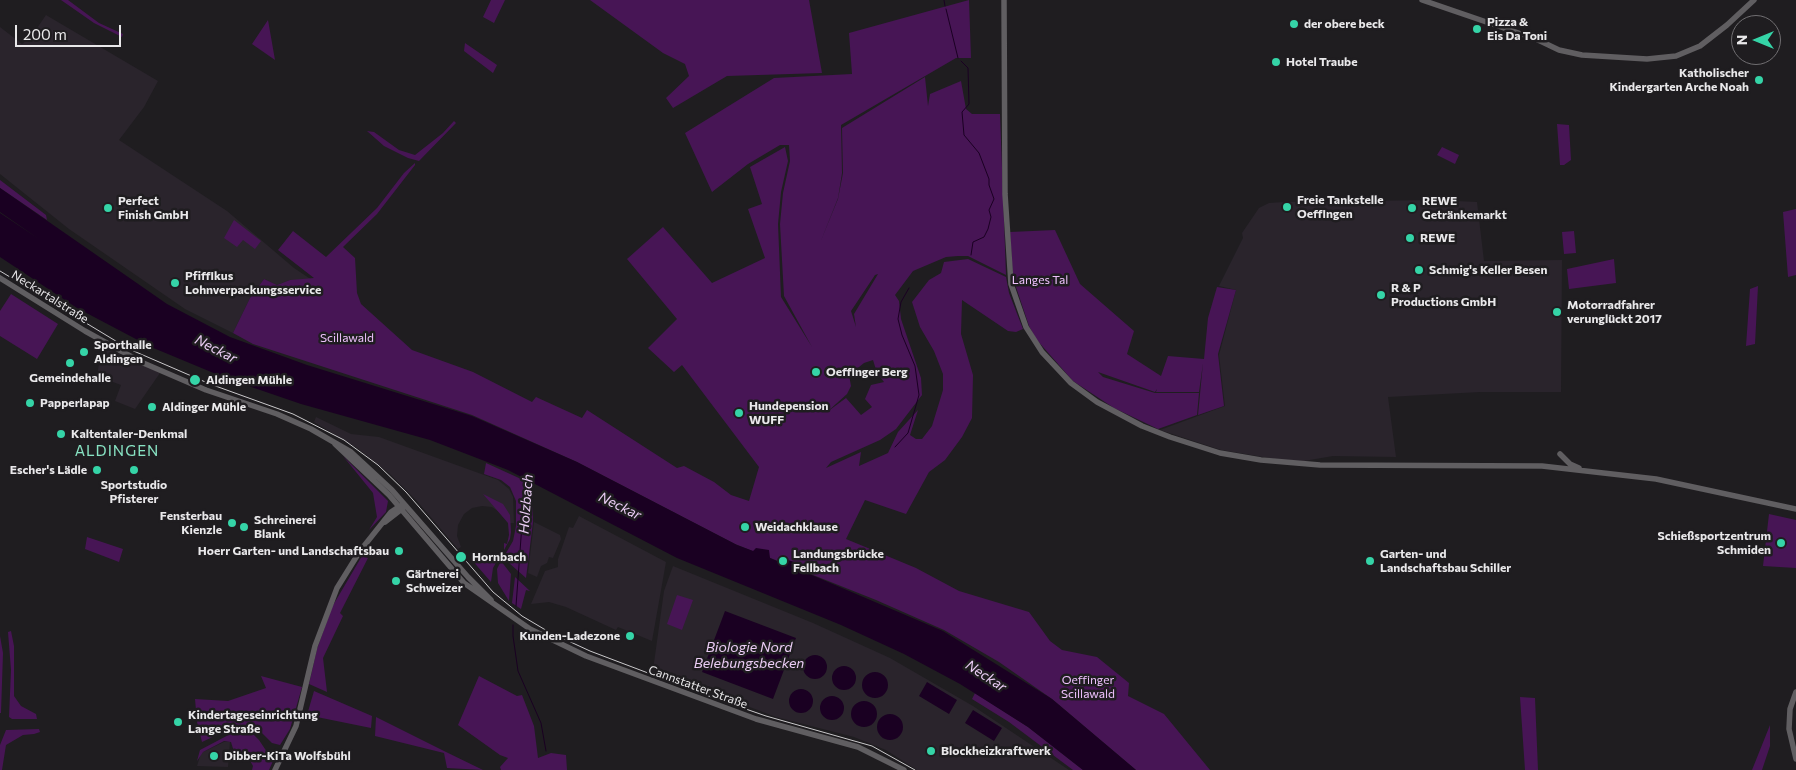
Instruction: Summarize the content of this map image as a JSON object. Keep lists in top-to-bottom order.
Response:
{
  "streets": {
    "main road": ["Neckartalstraße", "Cannstatter Straße"]
  },
  "crossings": [
    ["Neckartalstraße", "Cannstatter Straße"]
  ],
  "districts": ["ALDINGEN"],
  "water": ["Neckar", "Holzbach", "Biologie Nord Belebungsbecken"],
  "parks": ["Langes Tal", "Scillawald", "Oeffinger Scillawald"],
  "places": [
    "der obere beck",
    "Pizza & Eis Da Toni",
    "Hotel Traube",
    "Katholischer Kindergarten Arche Noah",
    "Freie Tankstelle Oeffingen",
    "Perfect Finish GmbH",
    "REWE Getränkemarkt",
    "REWE",
    "Schmig's Keller Besen",
    "Pfiffikus Lohnverpackungsservice",
    "R & P Productions GmbH",
    "Motorradfahrer verunglückt 2017",
    "Sporthalle Aldingen",
    "Gemeindehalle",
    "Oeffinger Berg",
    "Aldingen Mühle",
    "Papperlapap",
    "Aldinger Mühle",
    "Hundepension WUFF",
    "Kaltentaler-Denkmal",
    "Escher's Lädle",
    "Sportstudio Pfisterer",
    "Fensterbau Kienzle",
    "Schreinerei Blank",
    "Weidachklause",
    "Schießsportzentrum Schmiden",
    "Hoerr Garten- und Landschaftsbau",
    "Hornbach",
    "Landungsbrücke Fellbach",
    "Garten- und Landschaftsbau Schiller",
    "Gärtnerei Schweizer",
    "Kunden-Ladezone",
    "Kindertageseinrichtung Lange Straße",
    "Blockheizkraftwerk",
    "Dibber-KiTa Wolfsbühl"
  ],
  "scale_bar": "200 m",
  "north": "left"
}
